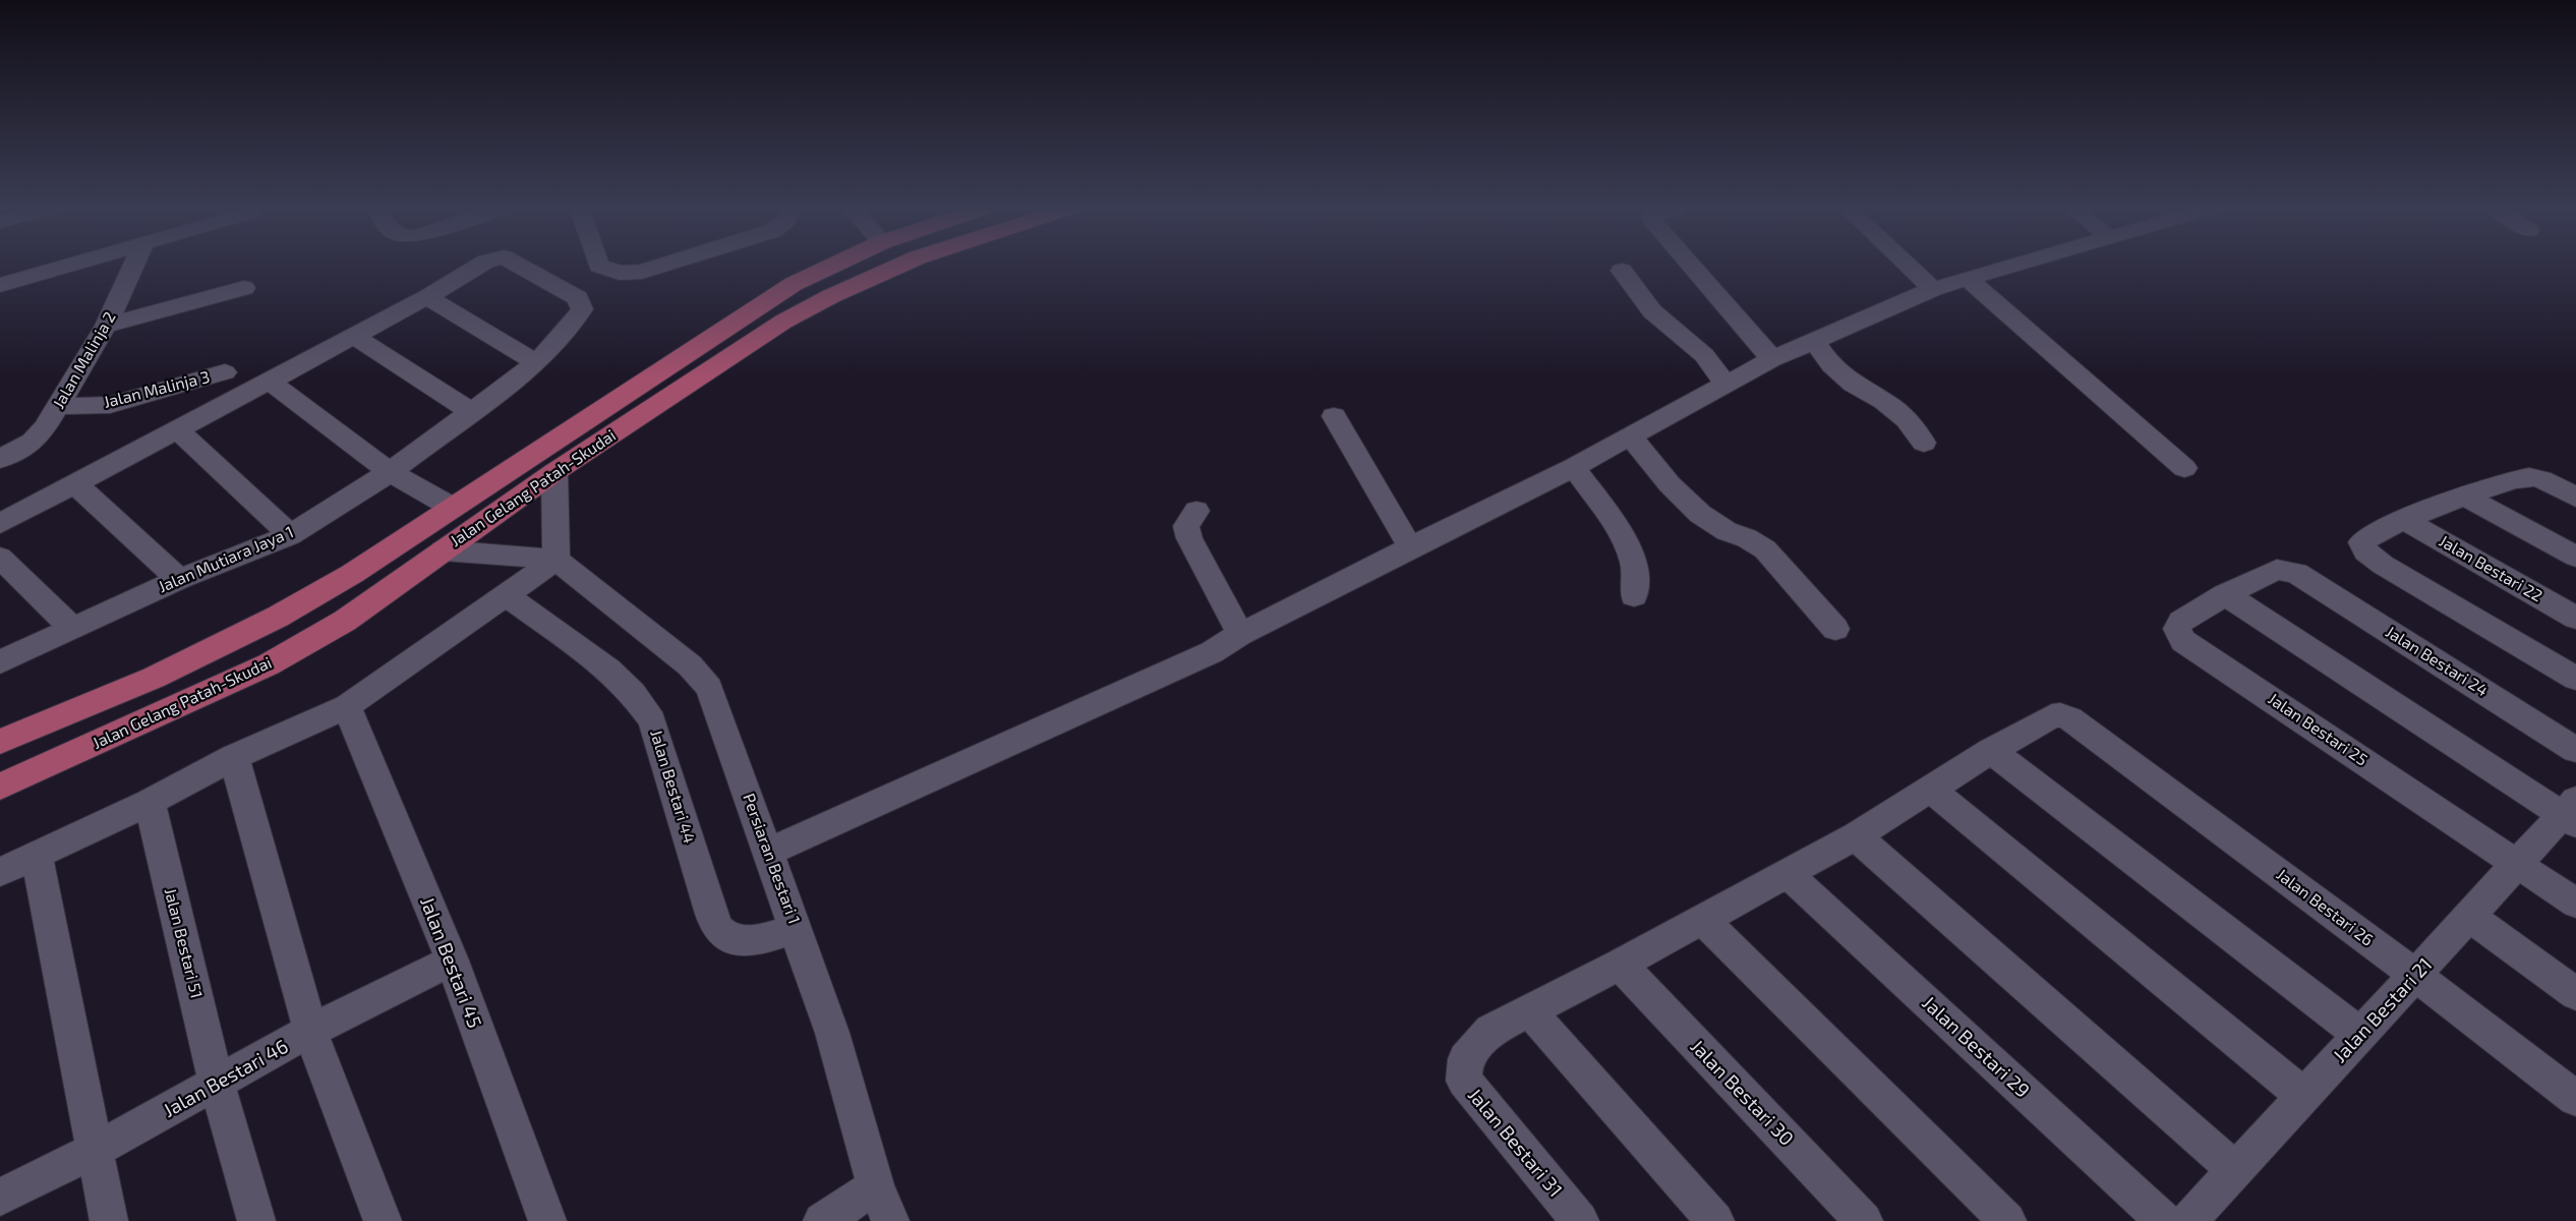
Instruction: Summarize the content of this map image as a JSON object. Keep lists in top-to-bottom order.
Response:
{
  "streets": {
    "main road": ["Jalan Gelang Patah-Skudai"],
    "street": [
      "Jalan Malinja 2",
      "Jalan Malinja 3",
      "Jalan Mutiara Jaya 1",
      "Jalan Bestari 22",
      "Jalan Bestari 24",
      "Jalan Bestari 25",
      "Jalan Bestari 44",
      "Persiaran Bestari 1",
      "Jalan Bestari 26",
      "Jalan Bestari 51",
      "Jalan Bestari 45",
      "Jalan Bestari 21",
      "Jalan Bestari 29",
      "Jalan Bestari 46",
      "Jalan Bestari 30",
      "Jalan Bestari 31"
    ]
  },
  "crossings": [
    ["Jalan Malinja 2", "Jalan Malinja 3"],
    ["Jalan Bestari 24", "Jalan Bestari 25"],
    ["Jalan Bestari 25", "Jalan Bestari 21"],
    ["Jalan Bestari 44", "Persiaran Bestari 1"],
    ["Jalan Bestari 26", "Jalan Bestari 21"],
    ["Jalan Bestari 51", "Jalan Bestari 46"],
    ["Jalan Bestari 45", "Jalan Bestari 46"]
  ]
}
